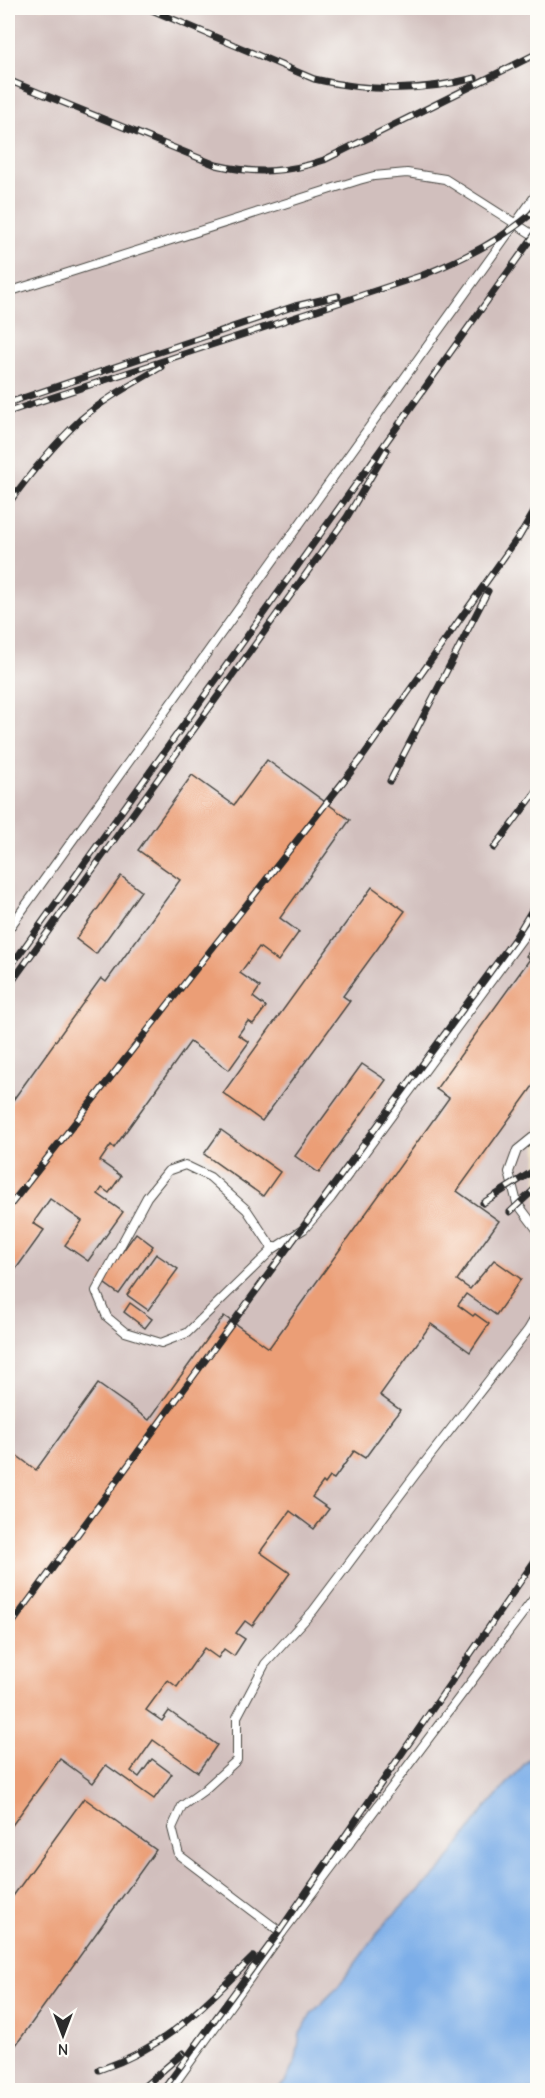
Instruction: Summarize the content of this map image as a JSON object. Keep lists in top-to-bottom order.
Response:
{
  "north": "bottom"
}
